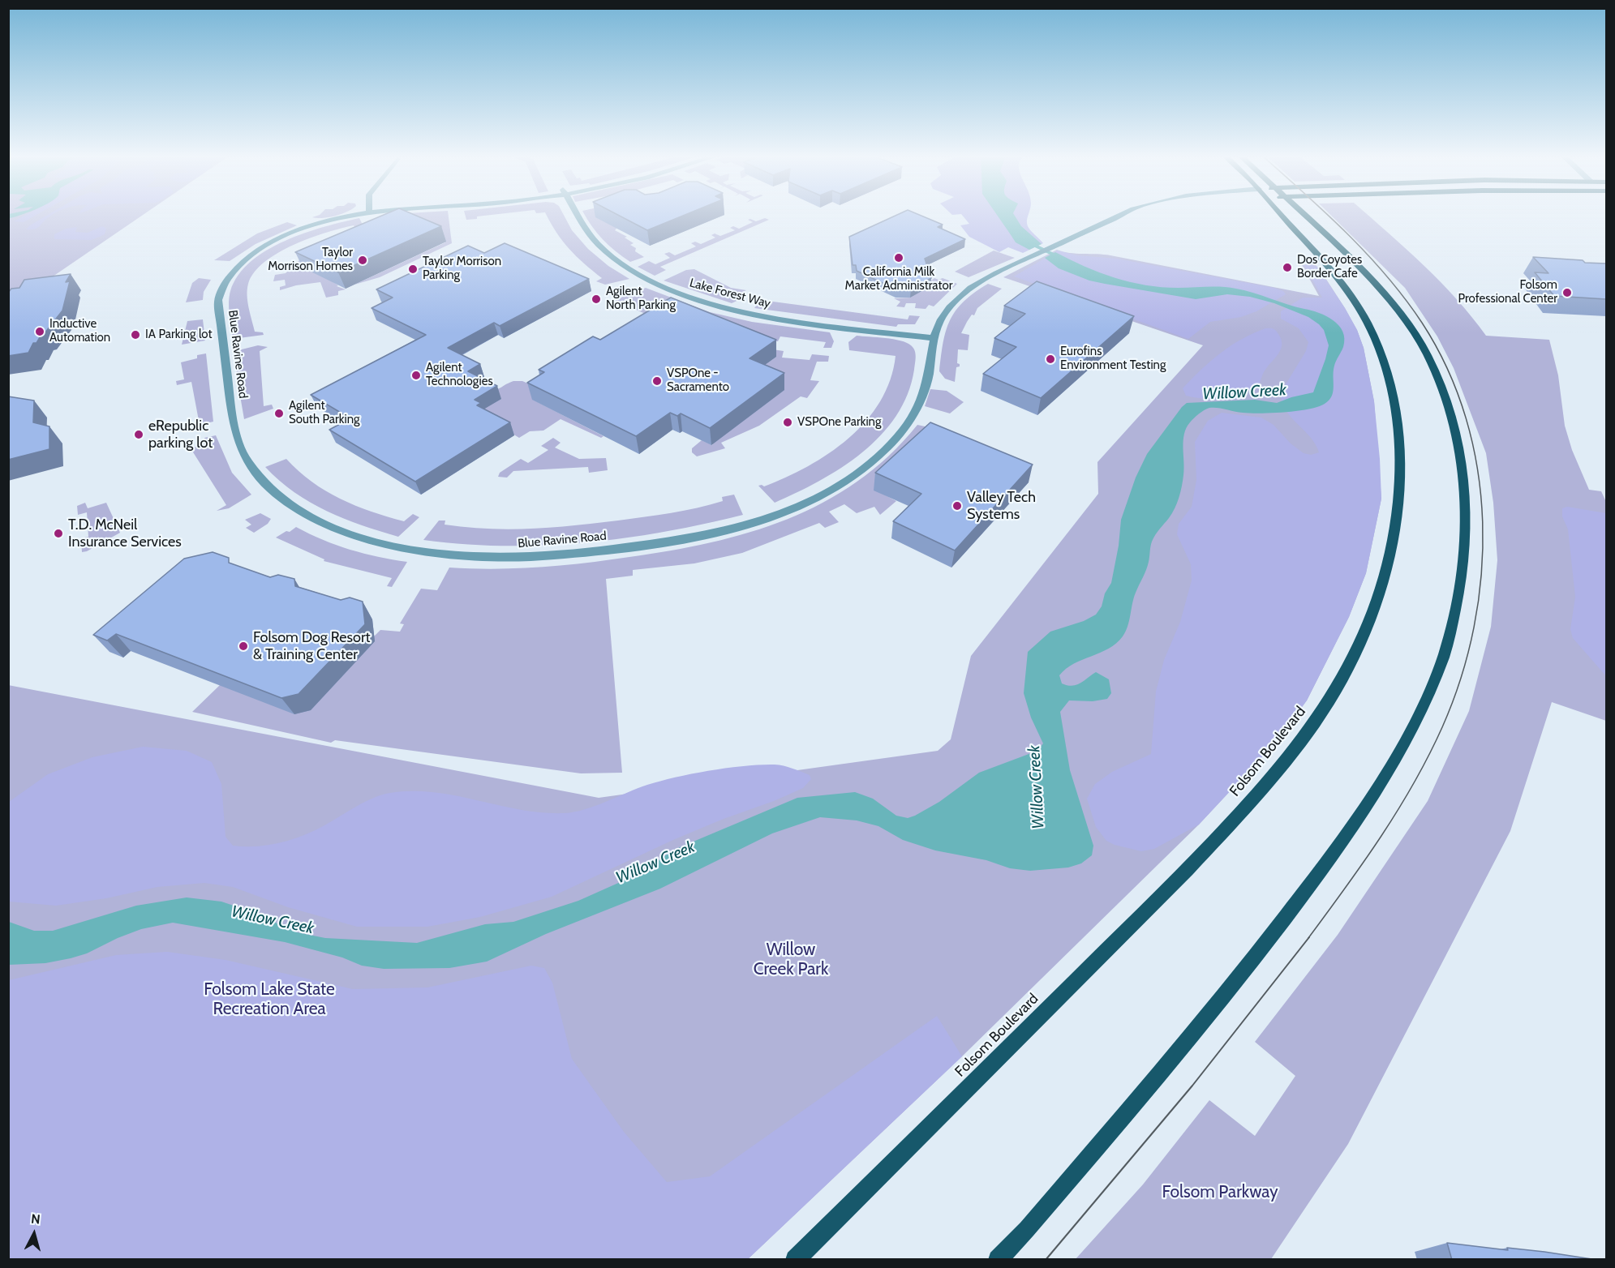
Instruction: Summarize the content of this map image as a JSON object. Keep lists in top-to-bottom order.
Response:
{
  "streets": {
    "main road": ["Folsom Boulevard"],
    "street": ["Lake Forest Way", "Blue Ravine Road"]
  },
  "crossings": [
    ["Lake Forest Way", "Blue Ravine Road"]
  ],
  "water": ["Willow Creek"],
  "parks": ["Willow Creek Park", "Folsom Lake State Recreation Area", "Folsom Parkway"],
  "places": [
    "California Milk Market Administrator",
    "Taylor Morrison Homes",
    "Dos Coyotes Border Cafe",
    "Taylor Morrison Parking",
    "Folsom Professional Center",
    "Agilent North Parking",
    "Inductive Automation",
    "IA Parking lot",
    "Eurofins Environment Testing",
    "Agilent Technologies",
    "VSPOne - Sacramento",
    "Agilent South Parking",
    "VSPOne Parking",
    "eRepublic parking lot",
    "Valley Tech Systems",
    "T.D. McNeil Insurance Services",
    "Folsom Dog Resort & Training Center"
  ],
  "north": "top"
}
